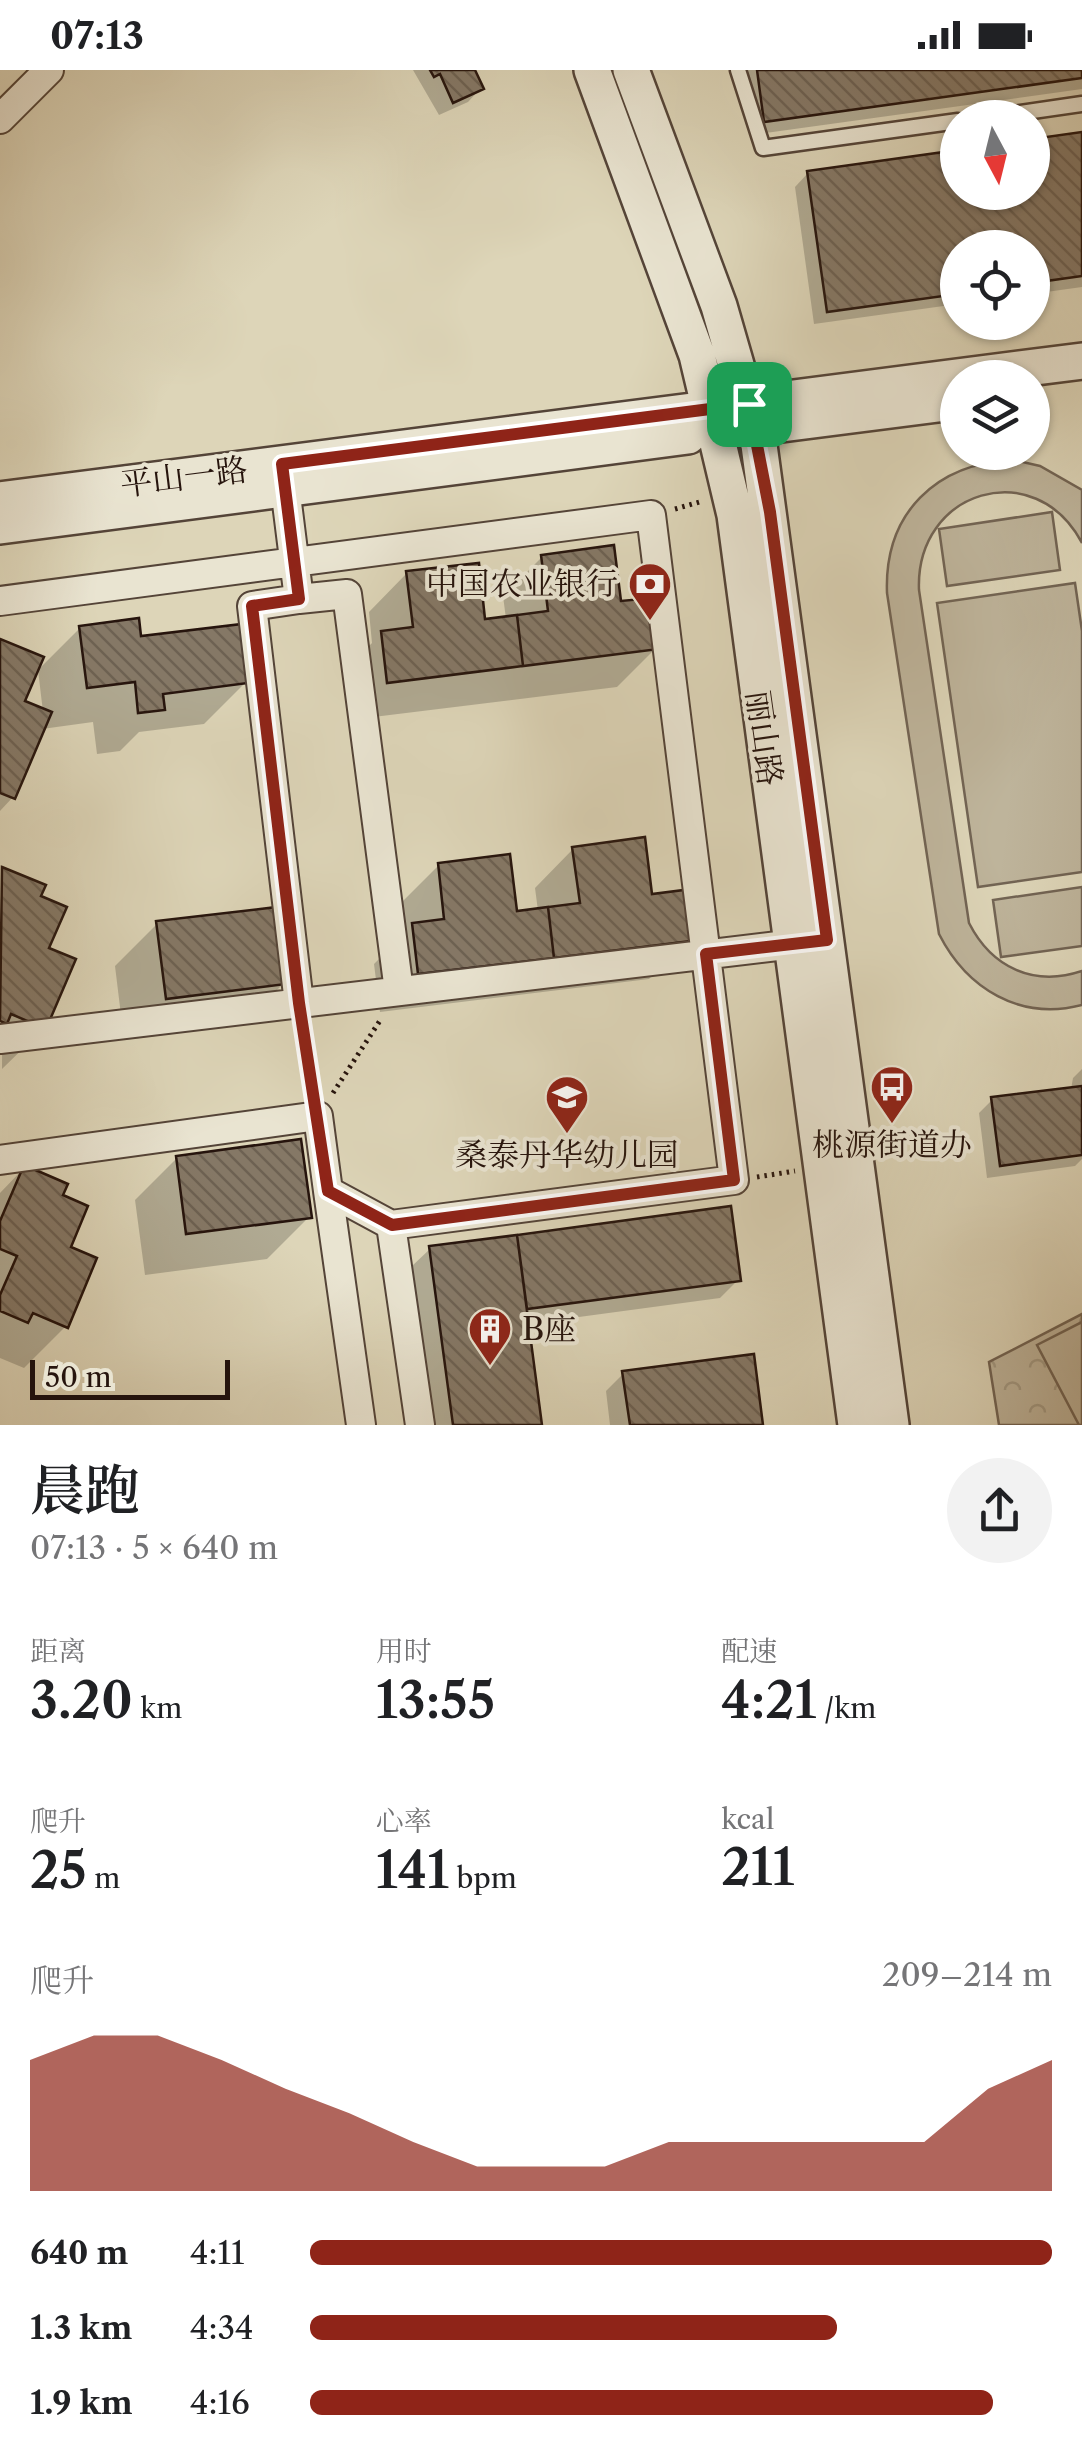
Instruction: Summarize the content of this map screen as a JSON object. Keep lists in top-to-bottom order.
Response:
{
  "streets": {
    "street": ["平山一路", "丽山路"]
  },
  "crossings": [
    ["平山一路", "丽山路"]
  ],
  "places": {
    "bank": ["中国农业银行"],
    "bus stop": ["桃源街道办"],
    "school or university": ["桑泰丹华幼儿园"],
    "building": ["B座"]
  },
  "scale_bar": "50 m",
  "north": "bottom",
  "page": {
    "status": "07:13",
    "scale": "50 m",
    "heading": ["晨跑", "07:13 · 5 × 640 m"],
    "stats": [
      ["距离", "3.20 km"],
      ["用时", "13:55"],
      ["配速", "4:21 /km"],
      ["爬升", "25 m"],
      ["心率", "141 bpm"],
      ["kcal", "211"]
    ],
    "chart": ["爬升", "209–214 m"],
    "list": [
      {
        "name": "640 m",
        "note": "4:11"
      },
      {
        "name": "1.3 km",
        "note": "4:34"
      },
      {
        "name": "1.9 km",
        "note": "4:16"
      }
    ]
  }
}
